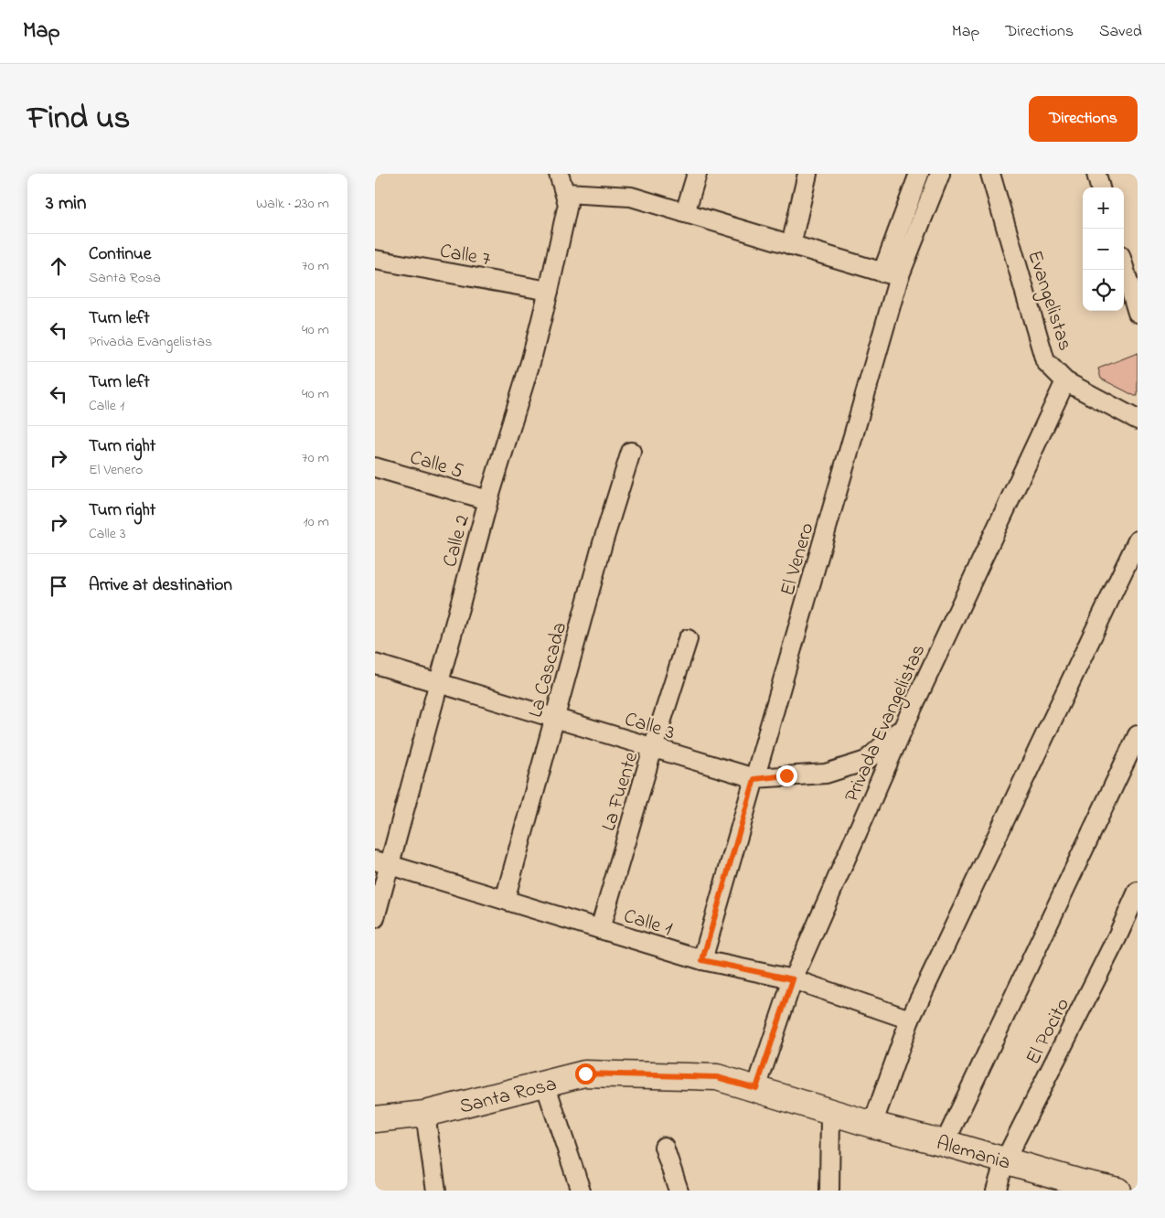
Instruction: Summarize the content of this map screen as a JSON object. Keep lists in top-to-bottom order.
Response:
{
  "streets": {
    "street": [
      "Calle 7",
      "Evangelistas",
      "Calle 5",
      "Calle 2",
      "El Venero",
      "La Cascada",
      "Privada Evangelistas",
      "Calle 3",
      "La Fuente",
      "Calle 1",
      "El Pocito",
      "Santa Rosa",
      "Alemania"
    ]
  },
  "crossings": [
    ["Calle 7", "Calle 2"],
    ["Evangelistas", "Privada Evangelistas"],
    ["Calle 5", "Calle 2"],
    ["Calle 2", "Calle 3"],
    ["Calle 2", "Calle 1"],
    ["El Venero", "Calle 3"],
    ["El Venero", "Calle 1"],
    ["La Cascada", "Calle 3"],
    ["La Cascada", "Calle 1"],
    ["Privada Evangelistas", "Calle 3"],
    ["Privada Evangelistas", "Calle 1"],
    ["Privada Evangelistas", "Santa Rosa"],
    ["Calle 3", "La Fuente"],
    ["La Fuente", "Calle 1"],
    ["El Pocito", "Alemania"],
    ["Santa Rosa", "Alemania"]
  ],
  "page": {
    "header": "Map",
    "nav": ["Map", "Directions", "Saved"],
    "title": "Find us",
    "buttons": "Directions",
    "heading": ["3 min", "Walk · 230 m"],
    "map_buttons": ["+", "−"],
    "list": [
      ["Continue", "Santa Rosa", "70 m"],
      ["Turn left", "Privada Evangelistas", "40 m"],
      ["Turn left", "Calle 1", "40 m"],
      ["Turn right", "El Venero", "70 m"],
      ["Turn right", "Calle 3", "10 m"],
      "Arrive at destination"
    ]
  }
}
